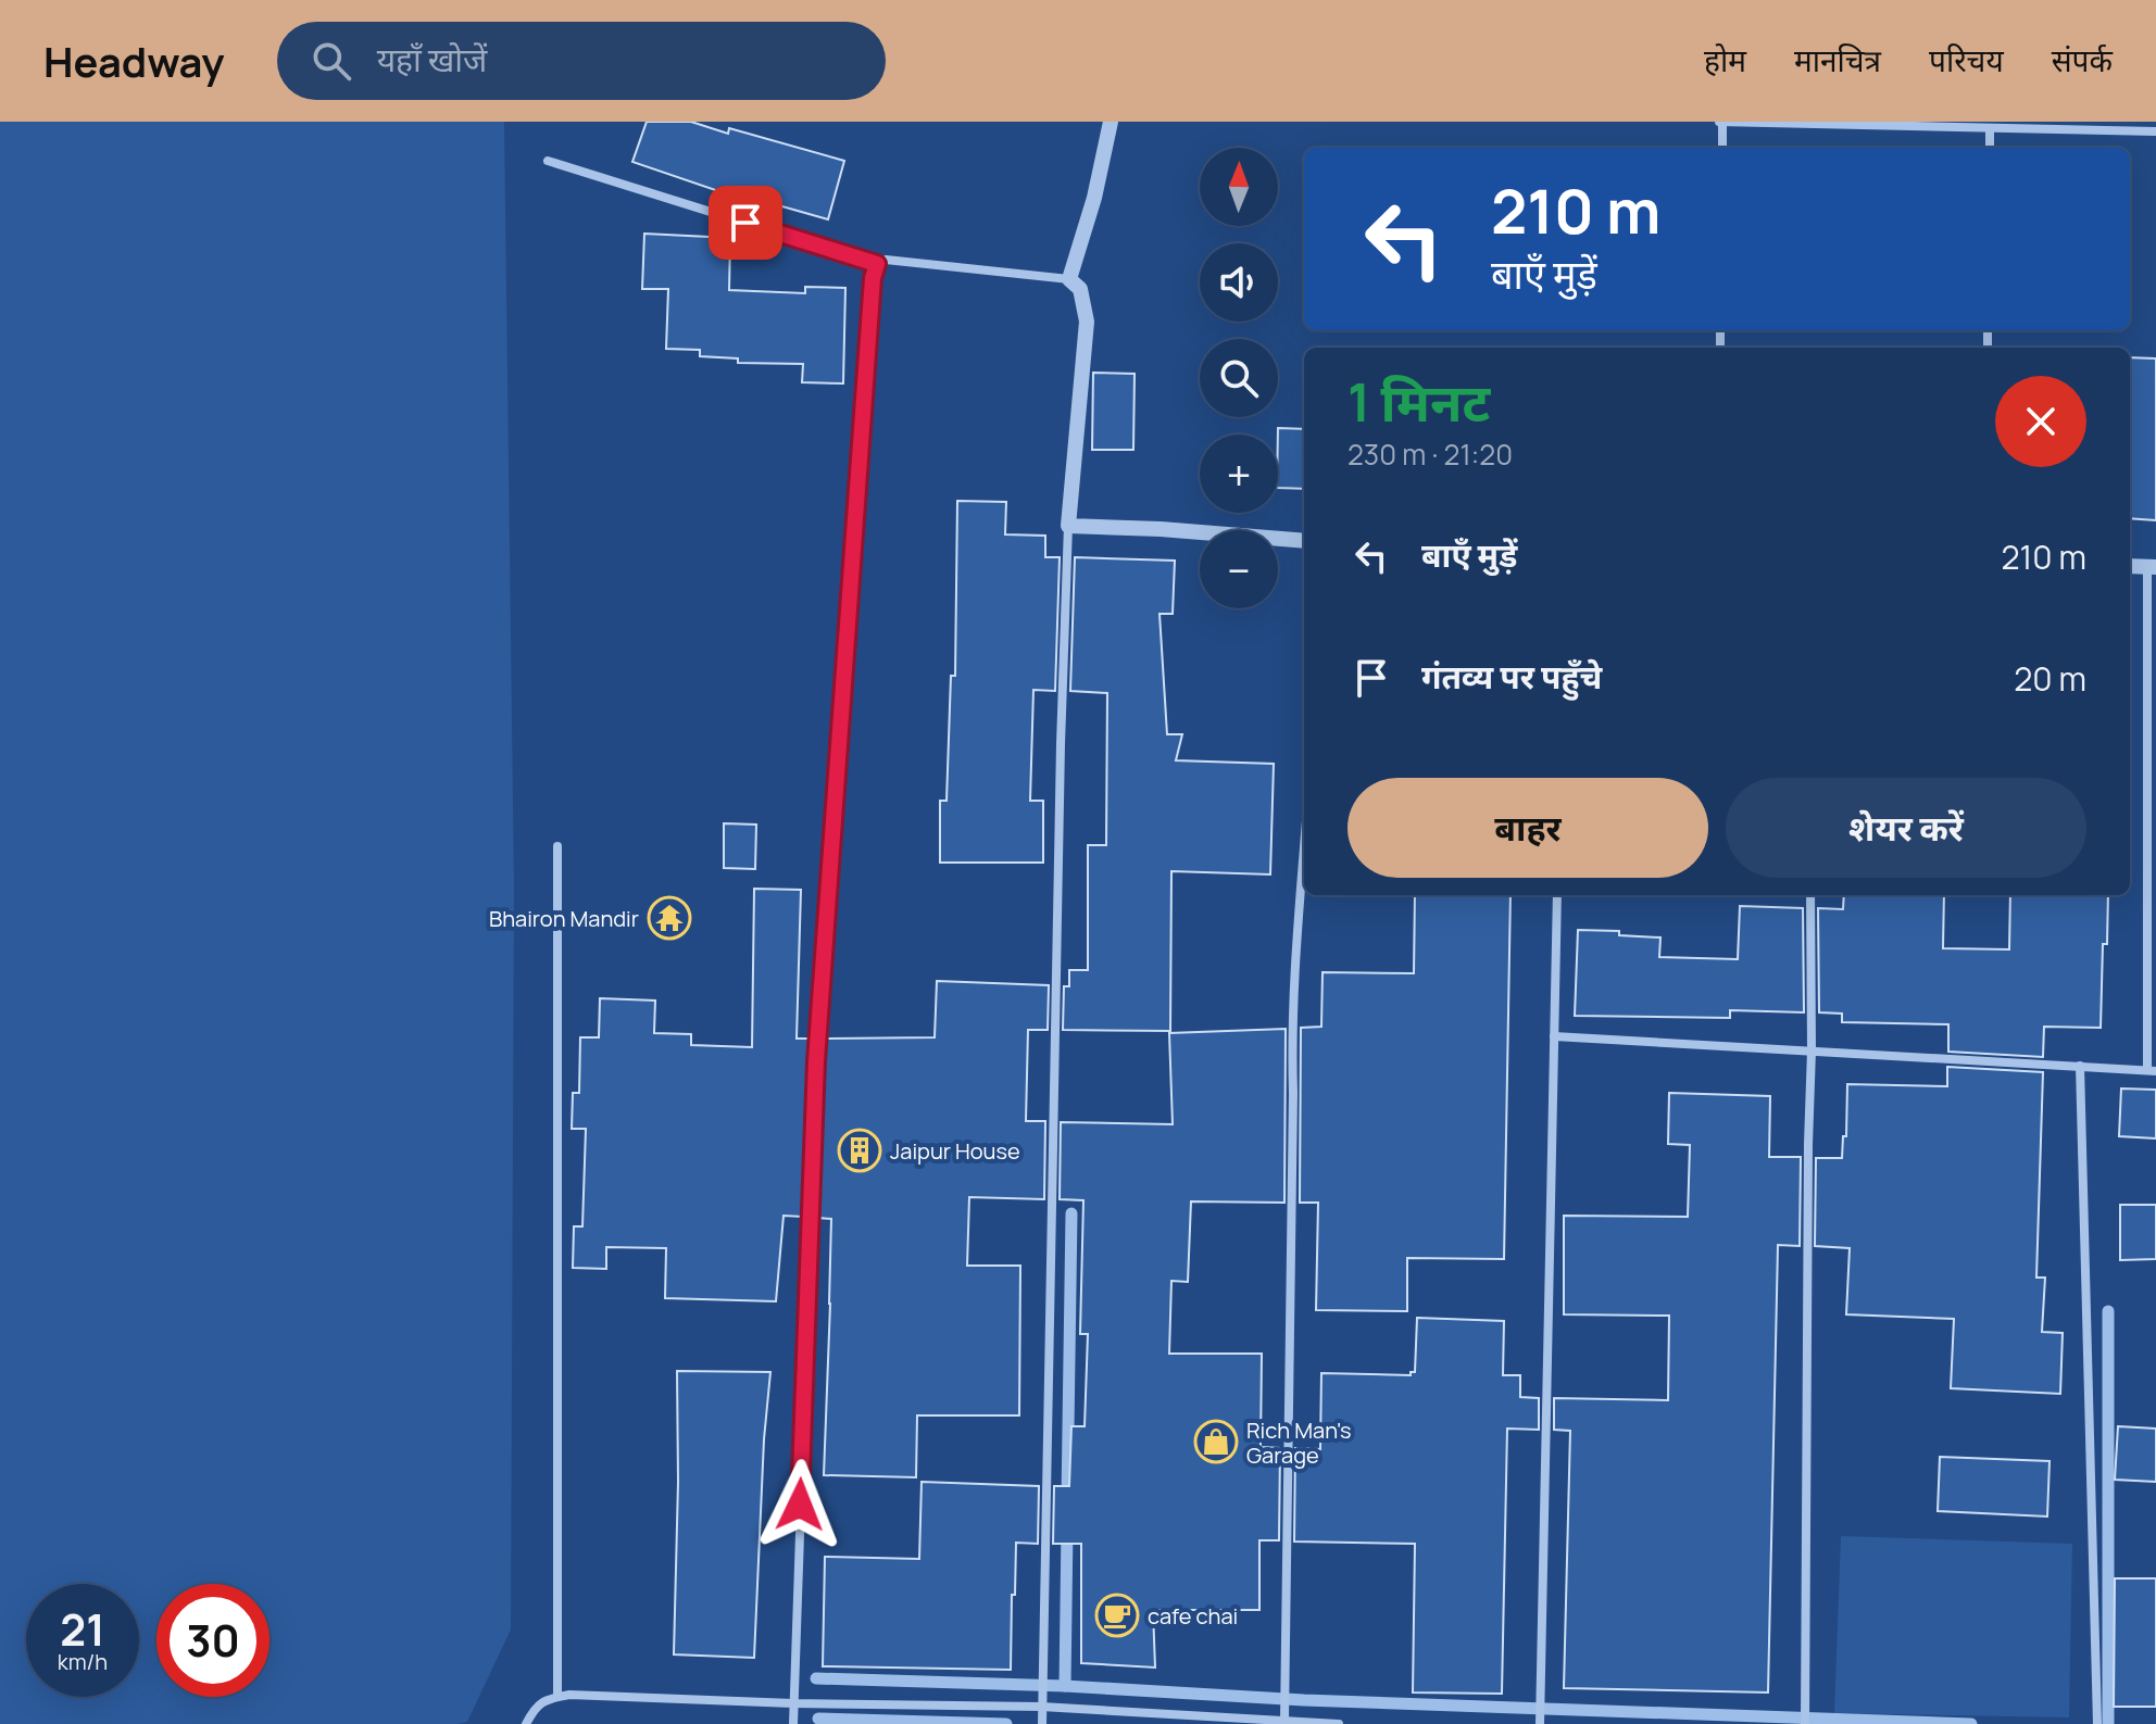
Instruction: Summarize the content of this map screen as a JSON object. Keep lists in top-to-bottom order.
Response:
{
  "places": {
    "temple": ["Bhairon Mandir"],
    "building": ["Jaipur House"],
    "shop": ["Rich Man's Garage"],
    "cafe": ["cafe chai"]
  },
  "north": "top",
  "page": {
    "header": "Headway",
    "search": "यहाँ खोजें",
    "nav": [
      "होम",
      "मानचित्र",
      "परिचय",
      "संपर्क"
    ],
    "map_buttons": ["+", "−"],
    "turn": ["210 m", "बाएँ मुड़ें"],
    "heading": ["1 मिनट", "230 m · 21:20"],
    "list": [
      {
        "name": "बाएँ मुड़ें",
        "value": "210 m"
      },
      {
        "name": "गंतव्य पर पहुँचे",
        "value": "20 m"
      }
    ],
    "buttons": ["बाहर", "शेयर करें"],
    "speed": "21 km/h",
    "limit": "30"
  }
}
